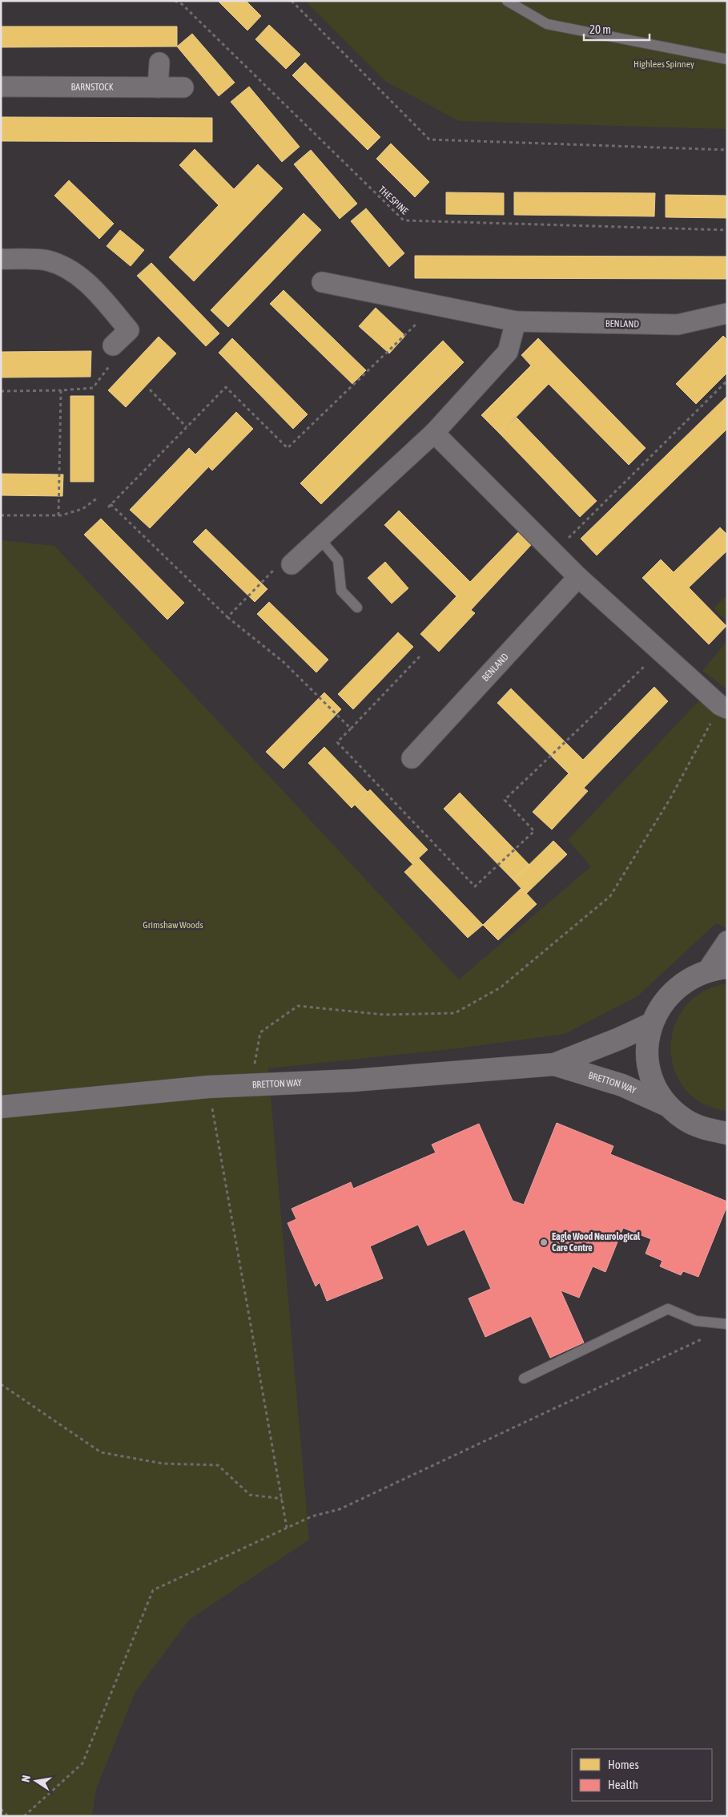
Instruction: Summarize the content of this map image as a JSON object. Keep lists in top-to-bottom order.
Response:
{
  "streets": {
    "street": ["BARNSTOCK", "BENLAND", "BRETTON WAY"],
    "path": ["THE SPINE"]
  },
  "parks": ["Highlees Spinney", "Grimshaw Woods"],
  "places": ["Eagle Wood Neurological Care Centre"],
  "legend": ["Homes", "Health"],
  "scale_bar": "20 m",
  "north": "left"
}
